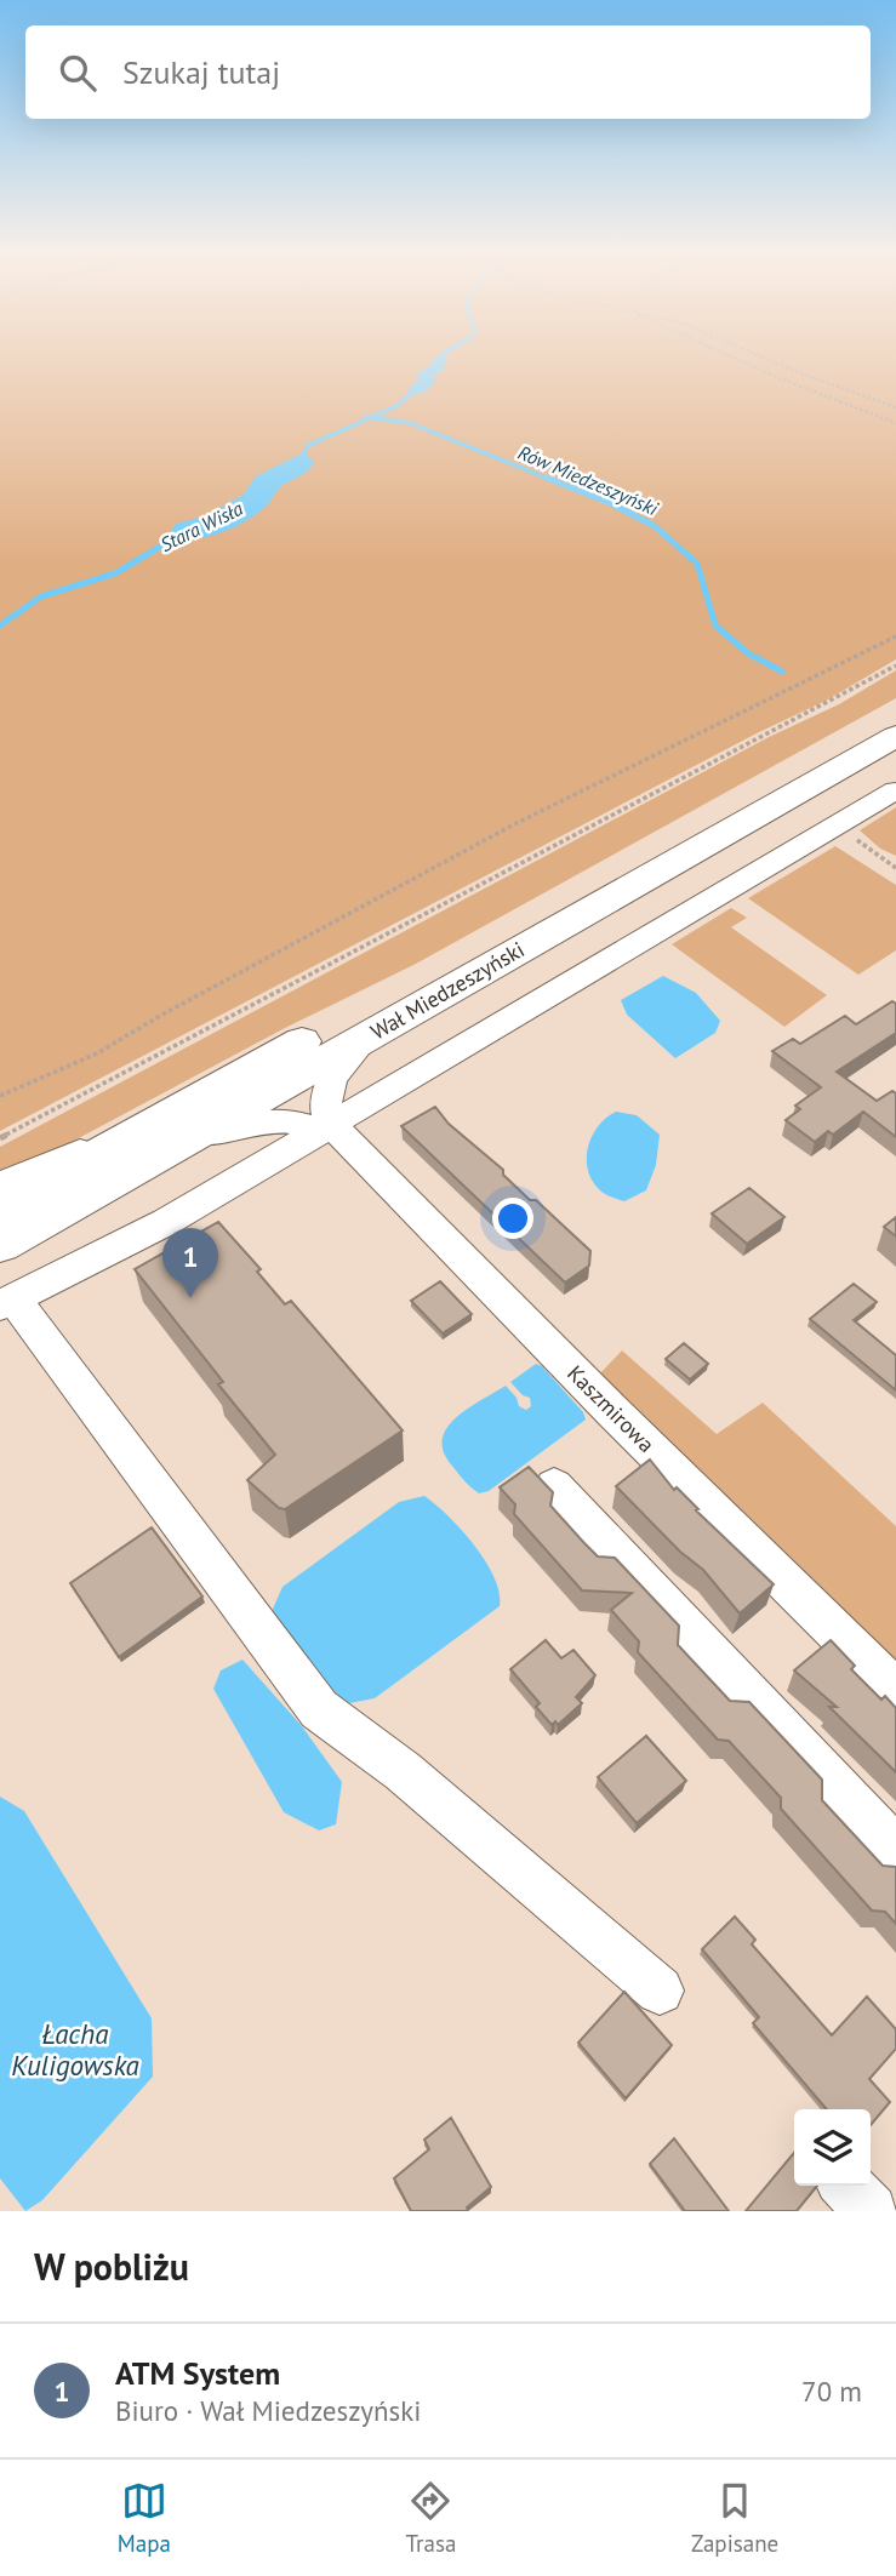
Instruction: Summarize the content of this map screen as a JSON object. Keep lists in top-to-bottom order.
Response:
{
  "streets": {
    "main road": ["Wał Miedzeszyński"],
    "street": ["Kaszmirowa"]
  },
  "water": ["Rów Miedzeszyński", "Stara Wisła", "Łacha Kuligowska"],
  "page": {
    "search": "Szukaj tutaj",
    "pins": "1",
    "heading": "W pobliżu",
    "list": [
      {
        "mark": "1",
        "name": "ATM System",
        "note": "Biuro · Wał Miedzeszyński",
        "value": "70 m"
      }
    ],
    "nav": ["Mapa", "Trasa", "Zapisane"]
  }
}
